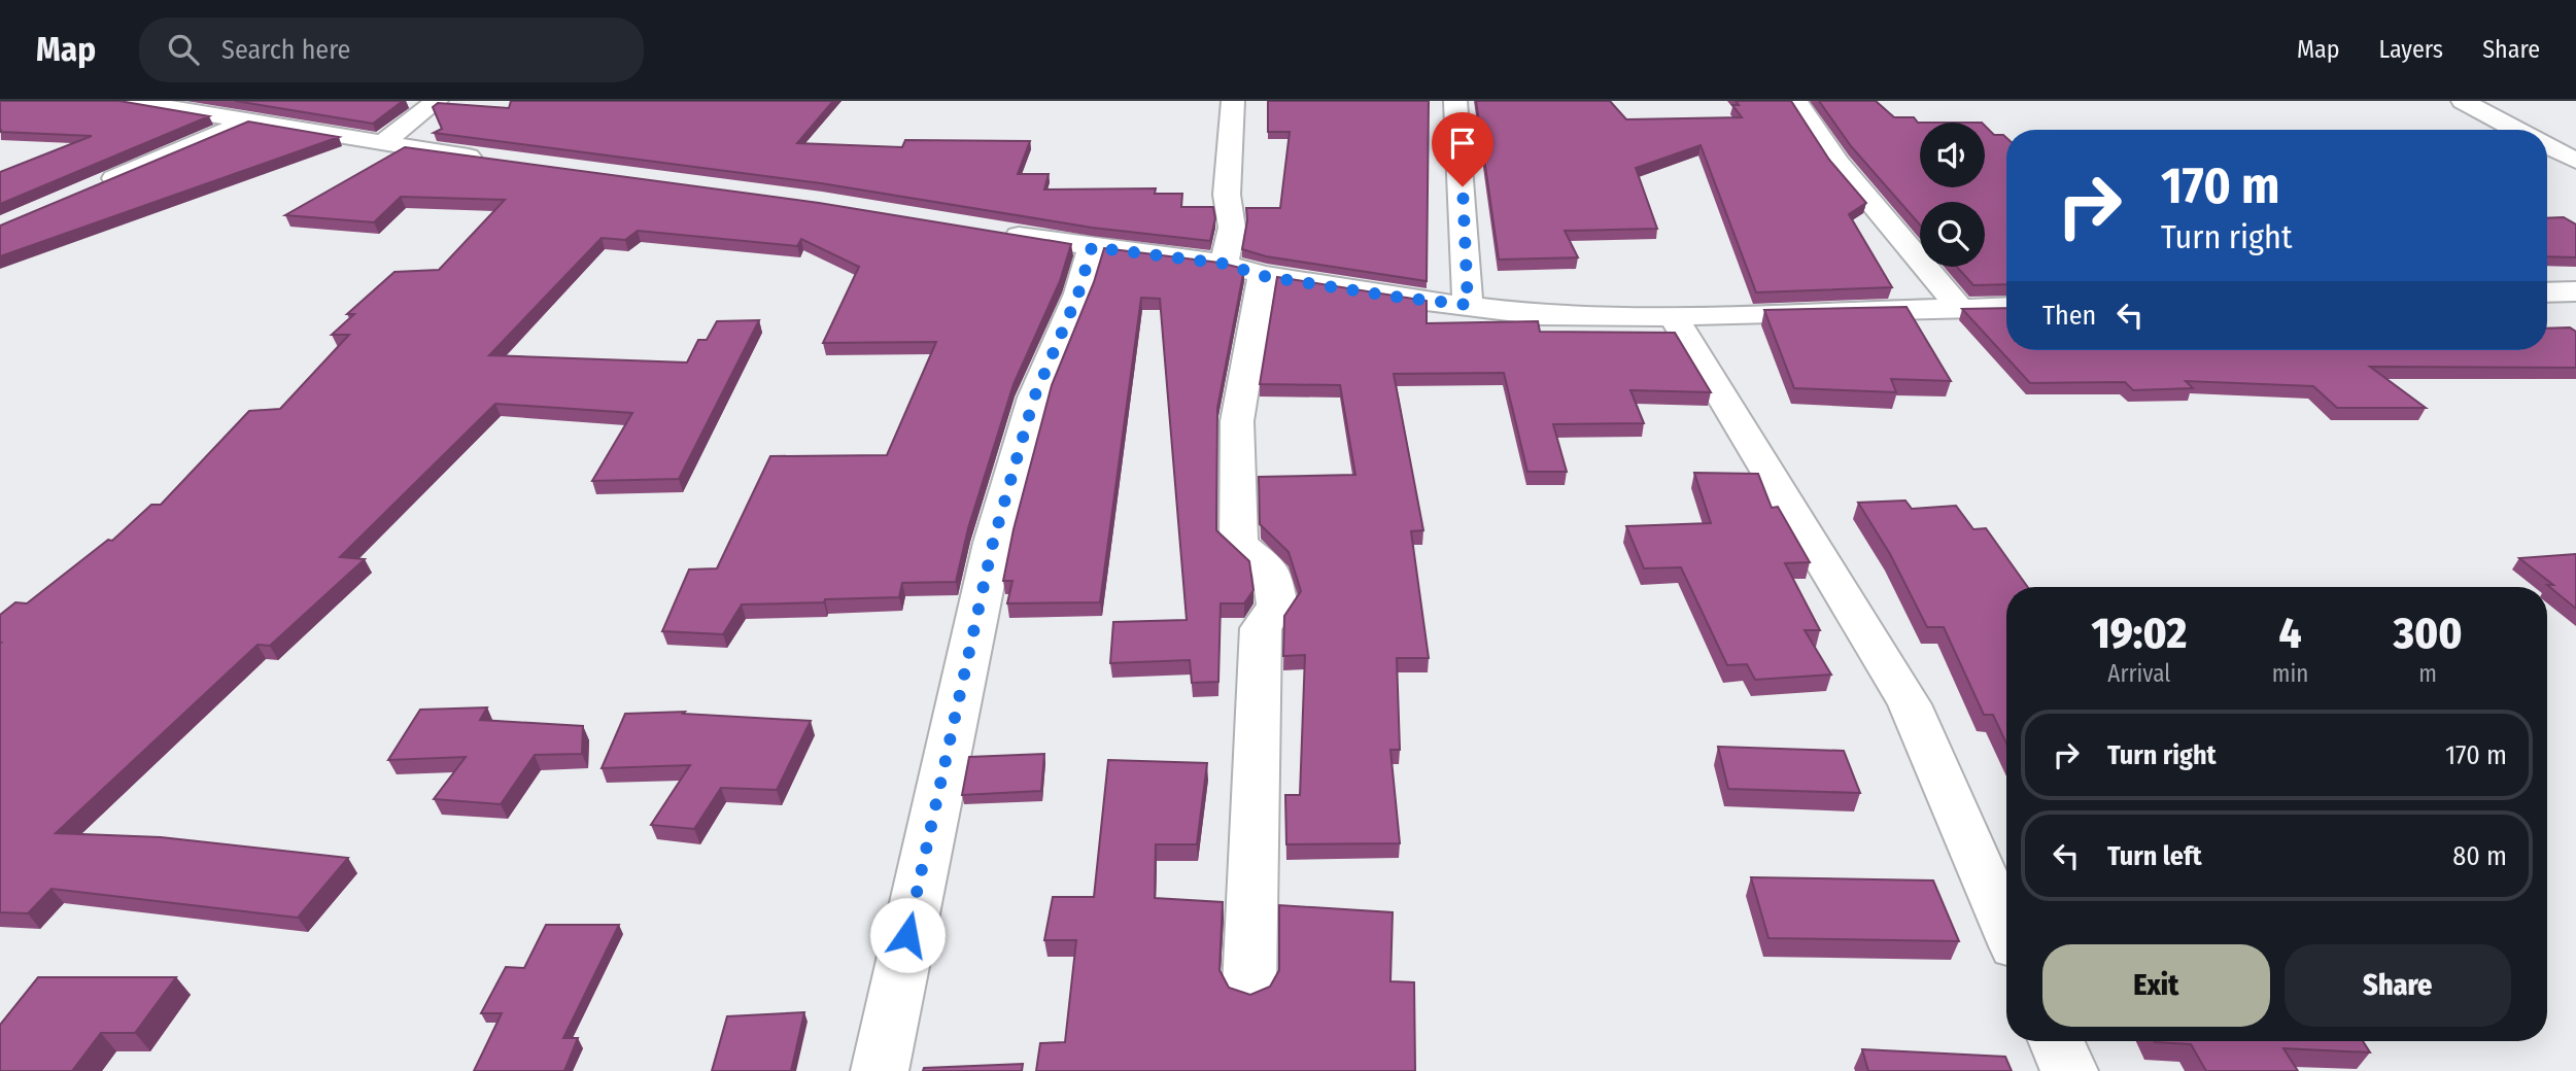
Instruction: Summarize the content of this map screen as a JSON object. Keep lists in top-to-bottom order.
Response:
{
  "page": {
    "header": "Map",
    "search": "Search here",
    "nav": ["Map", "Layers", "Share"],
    "turn": ["170 m", "Turn right"],
    "then": "Then",
    "eta": [
      "19:02",
      "Arrival",
      "4",
      "min",
      "300",
      "m"
    ],
    "list": [
      {
        "name": "Turn right",
        "value": "170 m"
      },
      {
        "name": "Turn left",
        "value": "80 m"
      }
    ],
    "buttons": ["Exit", "Share"]
  }
}
